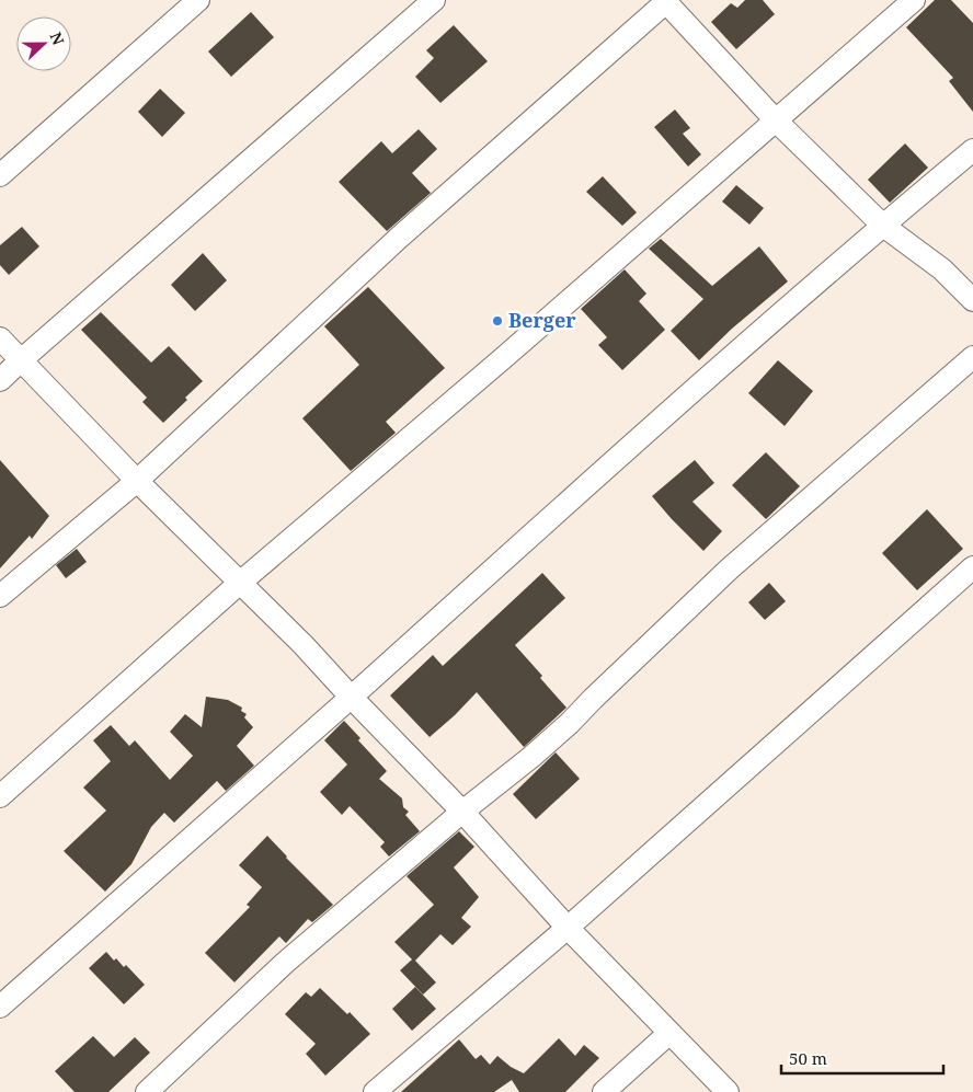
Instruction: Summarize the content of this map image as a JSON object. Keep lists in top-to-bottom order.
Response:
{
  "places": ["Berger"],
  "scale_bar": "50 m",
  "north": "right"
}
